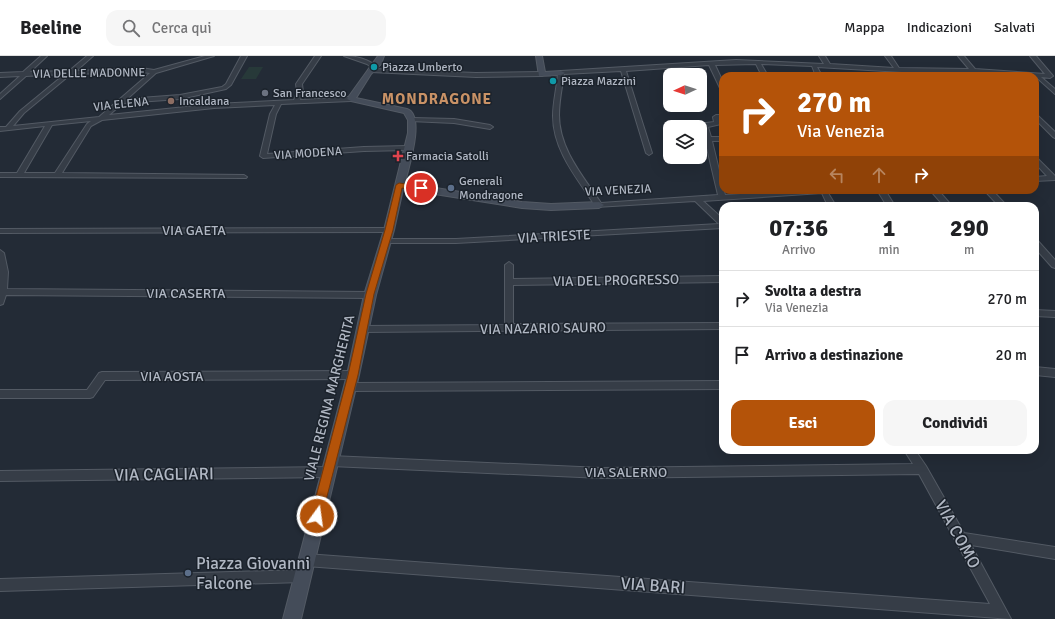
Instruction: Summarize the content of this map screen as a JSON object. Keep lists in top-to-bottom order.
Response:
{
  "streets": {
    "street": [
      "VIA DELLE MADONNE",
      "VIA ELENA",
      "VIA MODENA",
      "VIA VENEZIA",
      "VIA GAETA",
      "VIA TRIESTE",
      "VIA DEL PROGRESSO",
      "VIA CASERTA",
      "VIA NAZARIO SAURO",
      "VIA AOSTA",
      "VIALE REGINA MARGHERITA",
      "VIA SALERNO",
      "VIA CAGLIARI",
      "VIA COMO",
      "VIA BARI"
    ]
  },
  "crossings": [
    ["VIA ELENA", "VIA MODENA"],
    ["VIA VENEZIA", "VIALE REGINA MARGHERITA"],
    ["VIA GAETA", "VIA TRIESTE"],
    ["VIA GAETA", "VIALE REGINA MARGHERITA"],
    ["VIA TRIESTE", "VIALE REGINA MARGHERITA"],
    ["VIA CASERTA", "VIALE REGINA MARGHERITA"],
    ["VIA NAZARIO SAURO", "VIALE REGINA MARGHERITA"],
    ["VIA AOSTA", "VIALE REGINA MARGHERITA"],
    ["VIALE REGINA MARGHERITA", "VIA SALERNO"],
    ["VIALE REGINA MARGHERITA", "VIA CAGLIARI"],
    ["VIALE REGINA MARGHERITA", "VIA BARI"],
    ["VIA SALERNO", "VIA CAGLIARI"],
    ["VIA SALERNO", "VIA COMO"],
    ["VIA COMO", "VIA BARI"]
  ],
  "districts": ["MONDRAGONE"],
  "places": {
    "other": [
      "Piazza Umberto",
      "Piazza Mazzini",
      "San Francesco",
      "Incaldana",
      "Generali Mondragone",
      "Piazza Giovanni Falcone"
    ],
    "health": ["Farmacia Satolli"]
  },
  "north": "left",
  "page": {
    "header": "Beeline",
    "search": "Cerca qui",
    "nav": ["Mappa", "Indicazioni", "Salvati"],
    "turn": ["270 m", "Via Venezia"],
    "eta": [
      "07:36",
      "Arrivo",
      "1",
      "min",
      "290",
      "m"
    ],
    "list": [
      {
        "name": "Svolta a destra",
        "note": "Via Venezia",
        "value": "270 m"
      },
      {
        "name": "Arrivo a destinazione",
        "value": "20 m"
      }
    ],
    "buttons": ["Esci", "Condividi"]
  }
}
